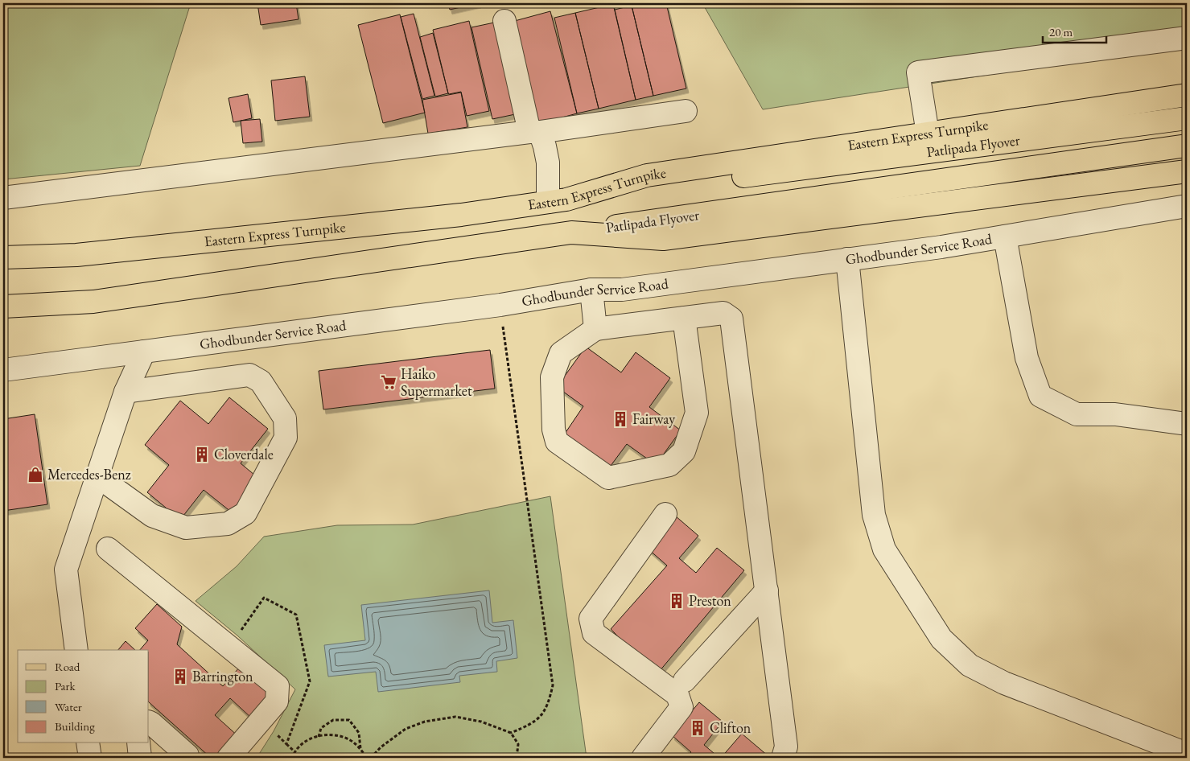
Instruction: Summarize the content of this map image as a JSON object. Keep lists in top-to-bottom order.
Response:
{
  "streets": {
    "main road": ["Eastern Express Turnpike", "Patlipada Flyover"],
    "street": ["Ghodbunder Service Road"]
  },
  "crossings": [
    ["Eastern Express Turnpike", "Patlipada Flyover"]
  ],
  "places": {
    "supermarket": ["Haiko Supermarket"],
    "building": [
      "Fairway",
      "Cloverdale",
      "Preston",
      "Barrington",
      "Clifton"
    ],
    "shop": ["Mercedes-Benz"]
  },
  "legend": [
    "Road",
    "Park",
    "Water",
    "Building"
  ],
  "scale_bar": "20 m"
}
